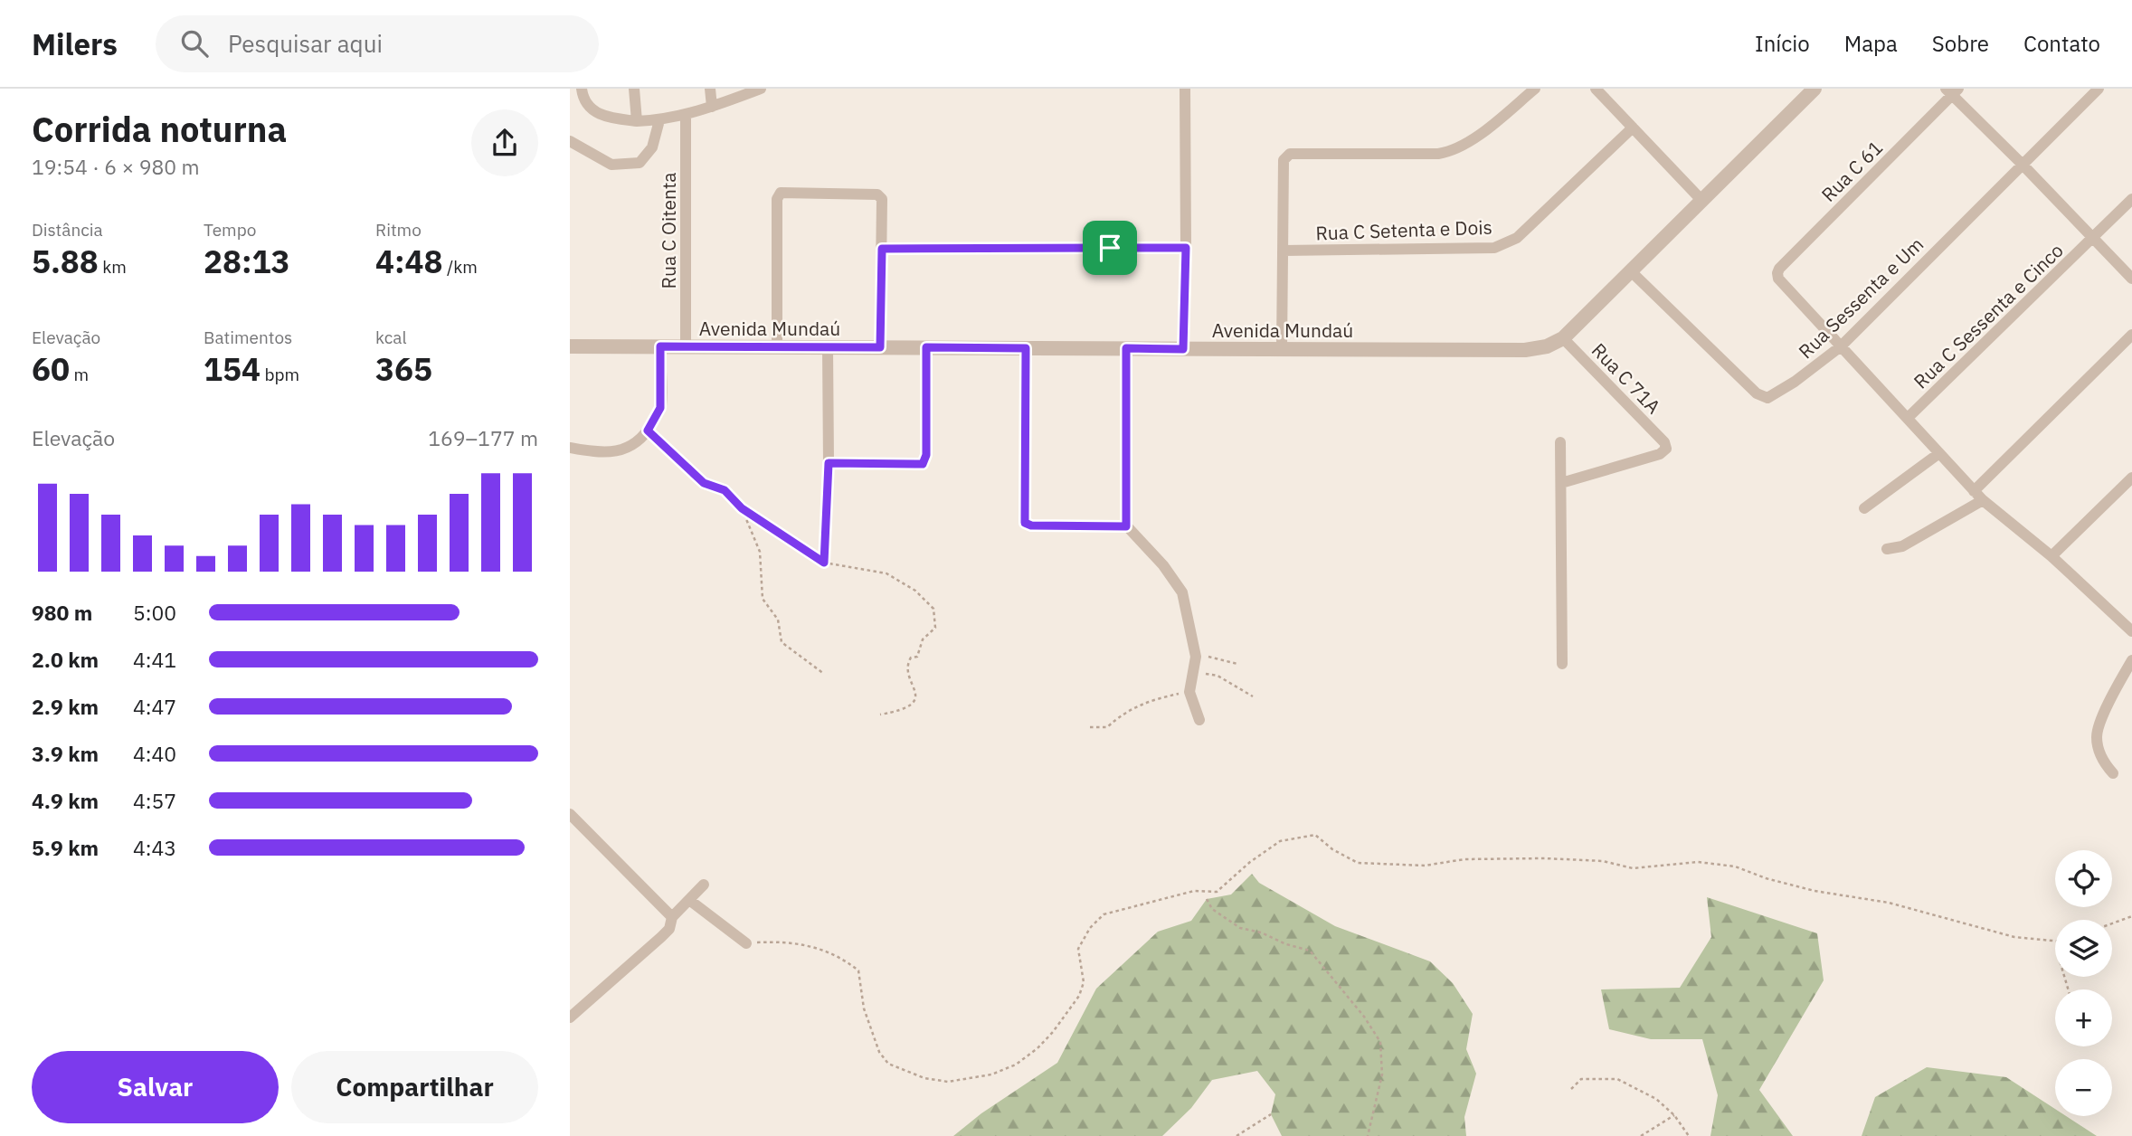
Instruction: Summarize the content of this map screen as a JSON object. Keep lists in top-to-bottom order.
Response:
{
  "streets": {
    "street": [
      "Rua C 61",
      "Rua C Setenta e Dois",
      "Rua C Oitenta",
      "Rua Sessenta e Um",
      "Rua C Sessenta e Cinco",
      "Avenida Mundaú",
      "Rua C 71A"
    ]
  },
  "crossings": [
    ["Rua C 61", "Rua Sessenta e Um"],
    ["Rua C Oitenta", "Avenida Mundaú"],
    ["Rua Sessenta e Um", "Avenida Mundaú"],
    ["Avenida Mundaú", "Rua C 71A"]
  ],
  "page": {
    "header": "Milers",
    "search": "Pesquisar aqui",
    "nav": [
      "Início",
      "Mapa",
      "Sobre",
      "Contato"
    ],
    "heading": ["Corrida noturna", "19:54 · 6 × 980 m"],
    "stats": [
      ["Distância", "5.88 km"],
      ["Tempo", "28:13"],
      ["Ritmo", "4:48 /km"],
      ["Elevação", "60 m"],
      ["Batimentos", "154 bpm"],
      ["kcal", "365"]
    ],
    "chart": ["Elevação", "169–177 m"],
    "list": [
      {
        "name": "980 m",
        "note": "5:00"
      },
      {
        "name": "2.0 km",
        "note": "4:41"
      },
      {
        "name": "2.9 km",
        "note": "4:47"
      },
      {
        "name": "3.9 km",
        "note": "4:40"
      },
      {
        "name": "4.9 km",
        "note": "4:57"
      },
      {
        "name": "5.9 km",
        "note": "4:43"
      }
    ],
    "map_buttons": ["+", "−"],
    "buttons": ["Salvar", "Compartilhar"]
  }
}
